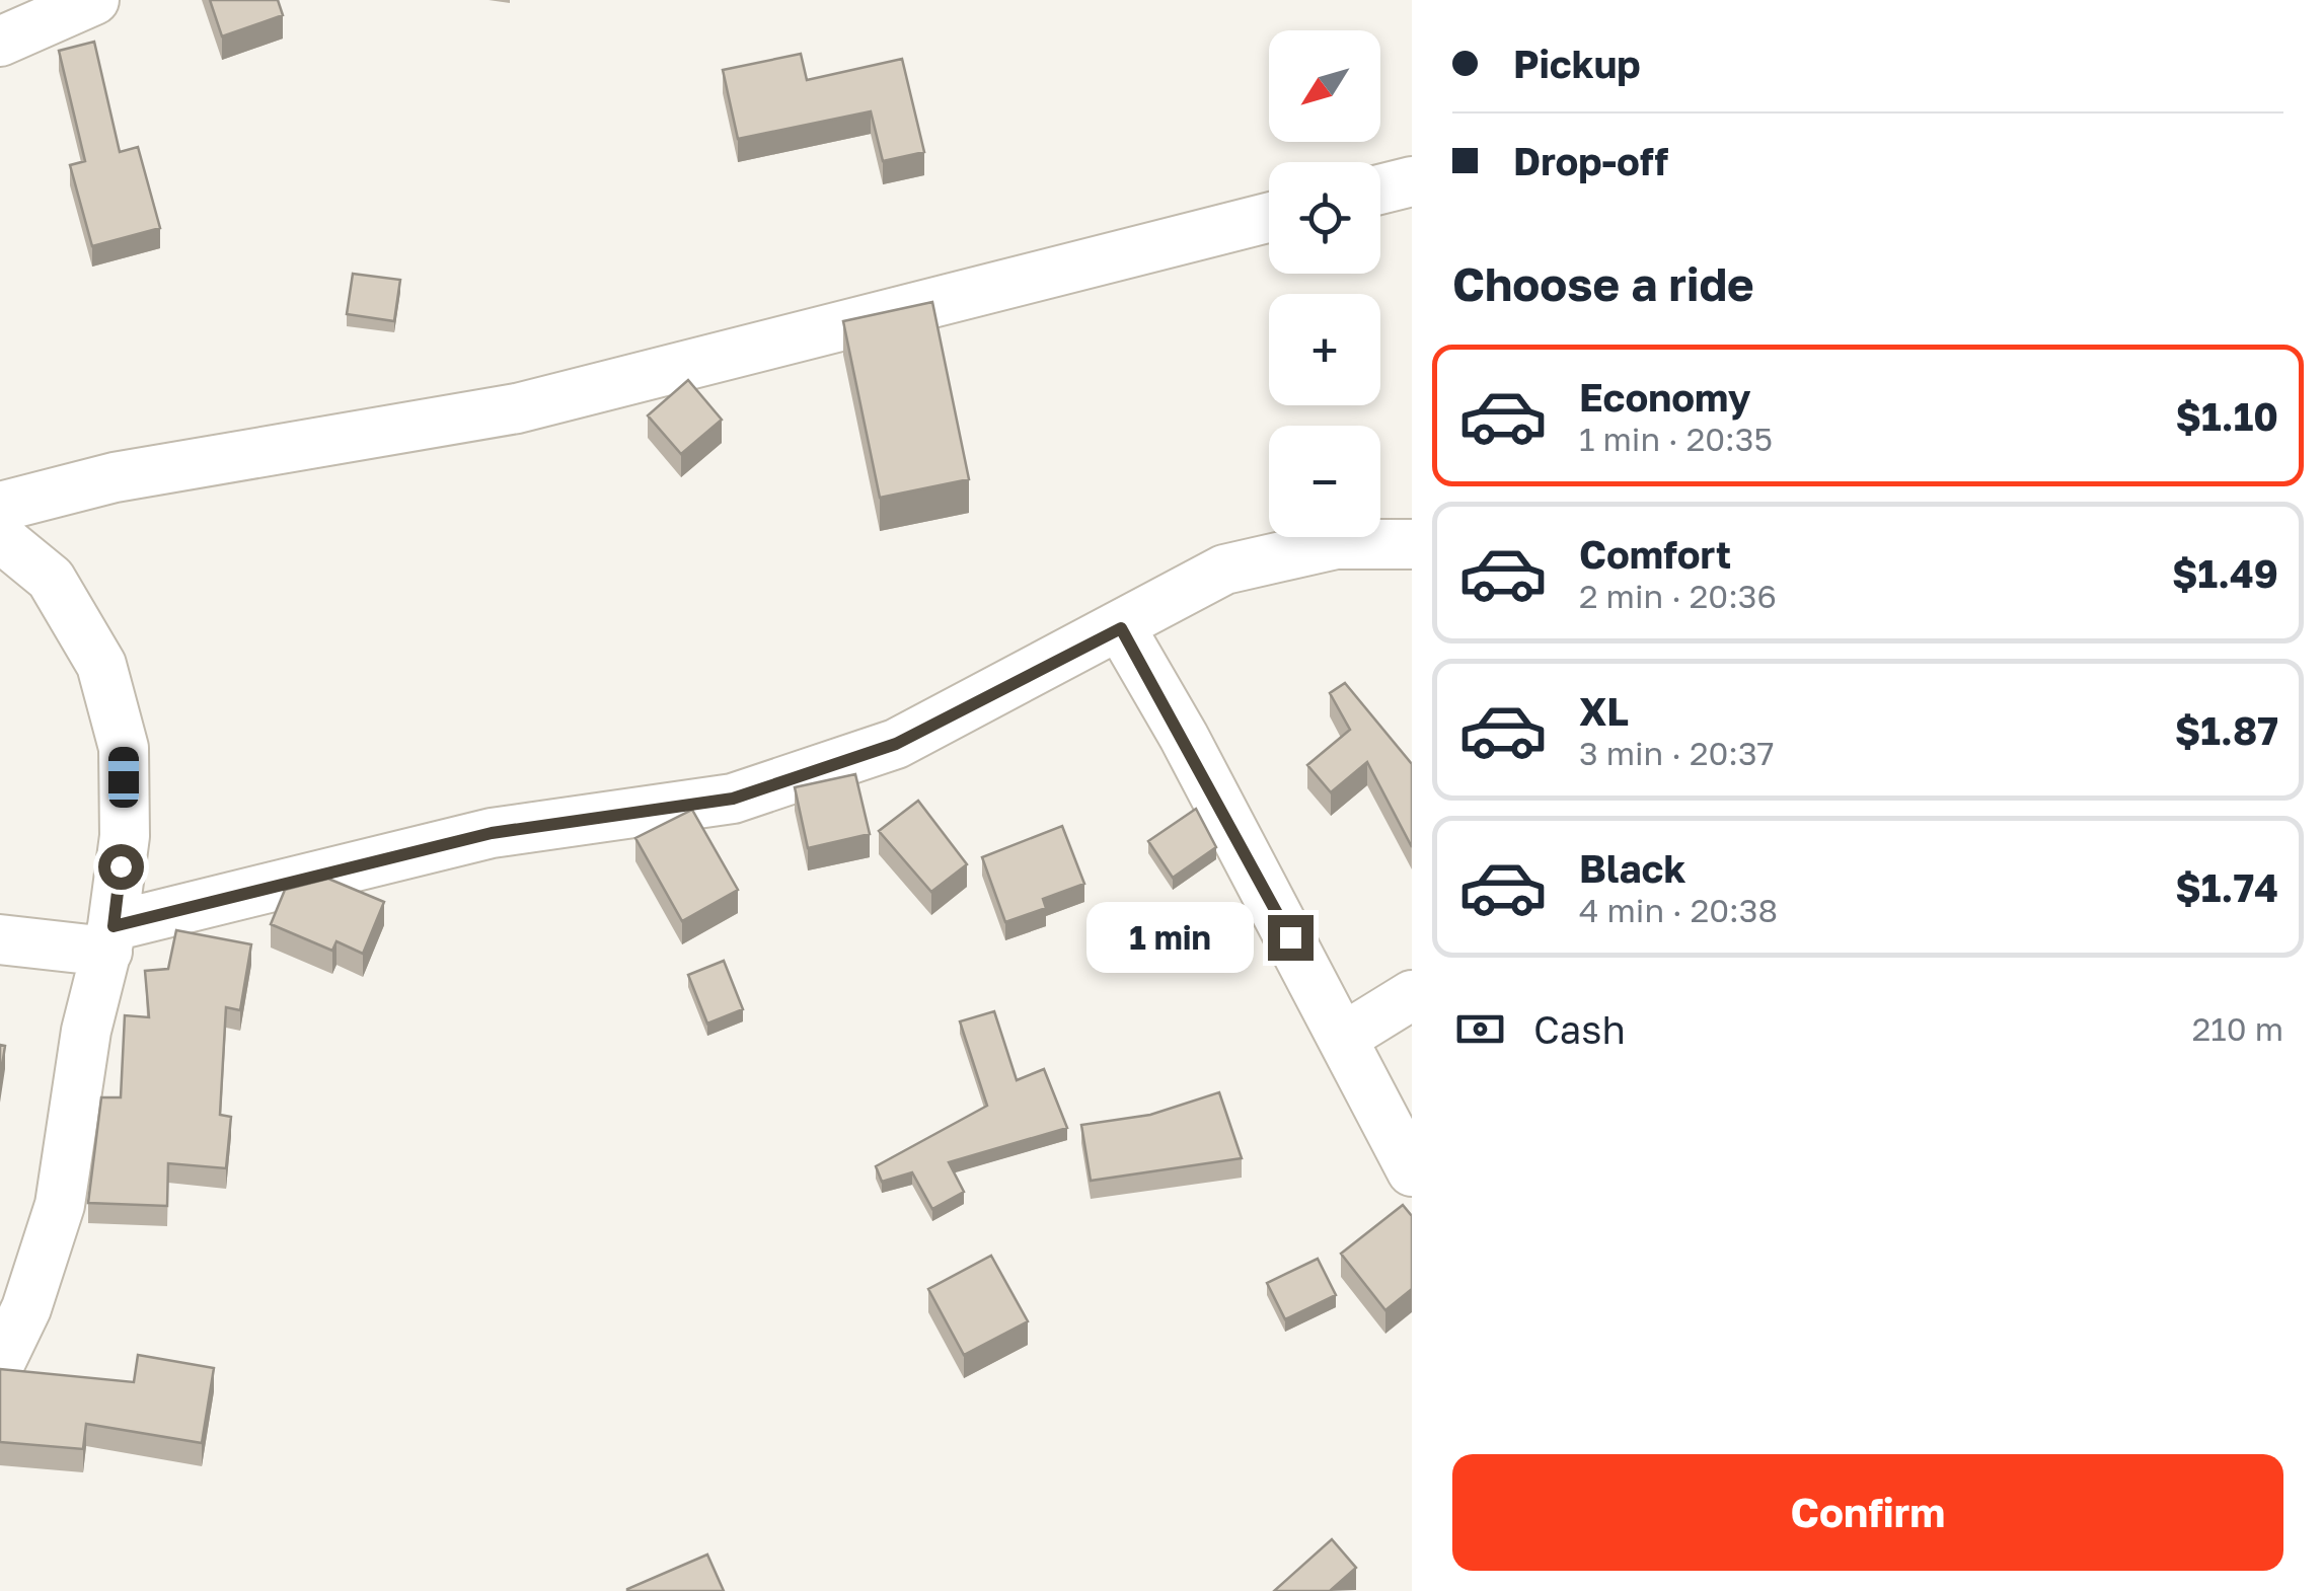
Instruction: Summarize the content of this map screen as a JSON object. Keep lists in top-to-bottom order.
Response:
{
  "north": "bottom left",
  "page": {
    "banner": ["Pickup", "Drop-off"],
    "map_buttons": ["+", "−"],
    "heading": "Choose a ride",
    "list": [
      {
        "name": "Economy",
        "note": "1 min · 20:35",
        "value": "$1.10"
      },
      {
        "name": "Comfort",
        "note": "2 min · 20:36",
        "value": "$1.49"
      },
      {
        "name": "XL",
        "note": "3 min · 20:37",
        "value": "$1.87"
      },
      {
        "name": "Black",
        "note": "4 min · 20:38",
        "value": "$1.74"
      }
    ],
    "bubble": "1 min",
    "pay": ["Cash", "210 m"],
    "buttons": "Confirm"
  }
}
